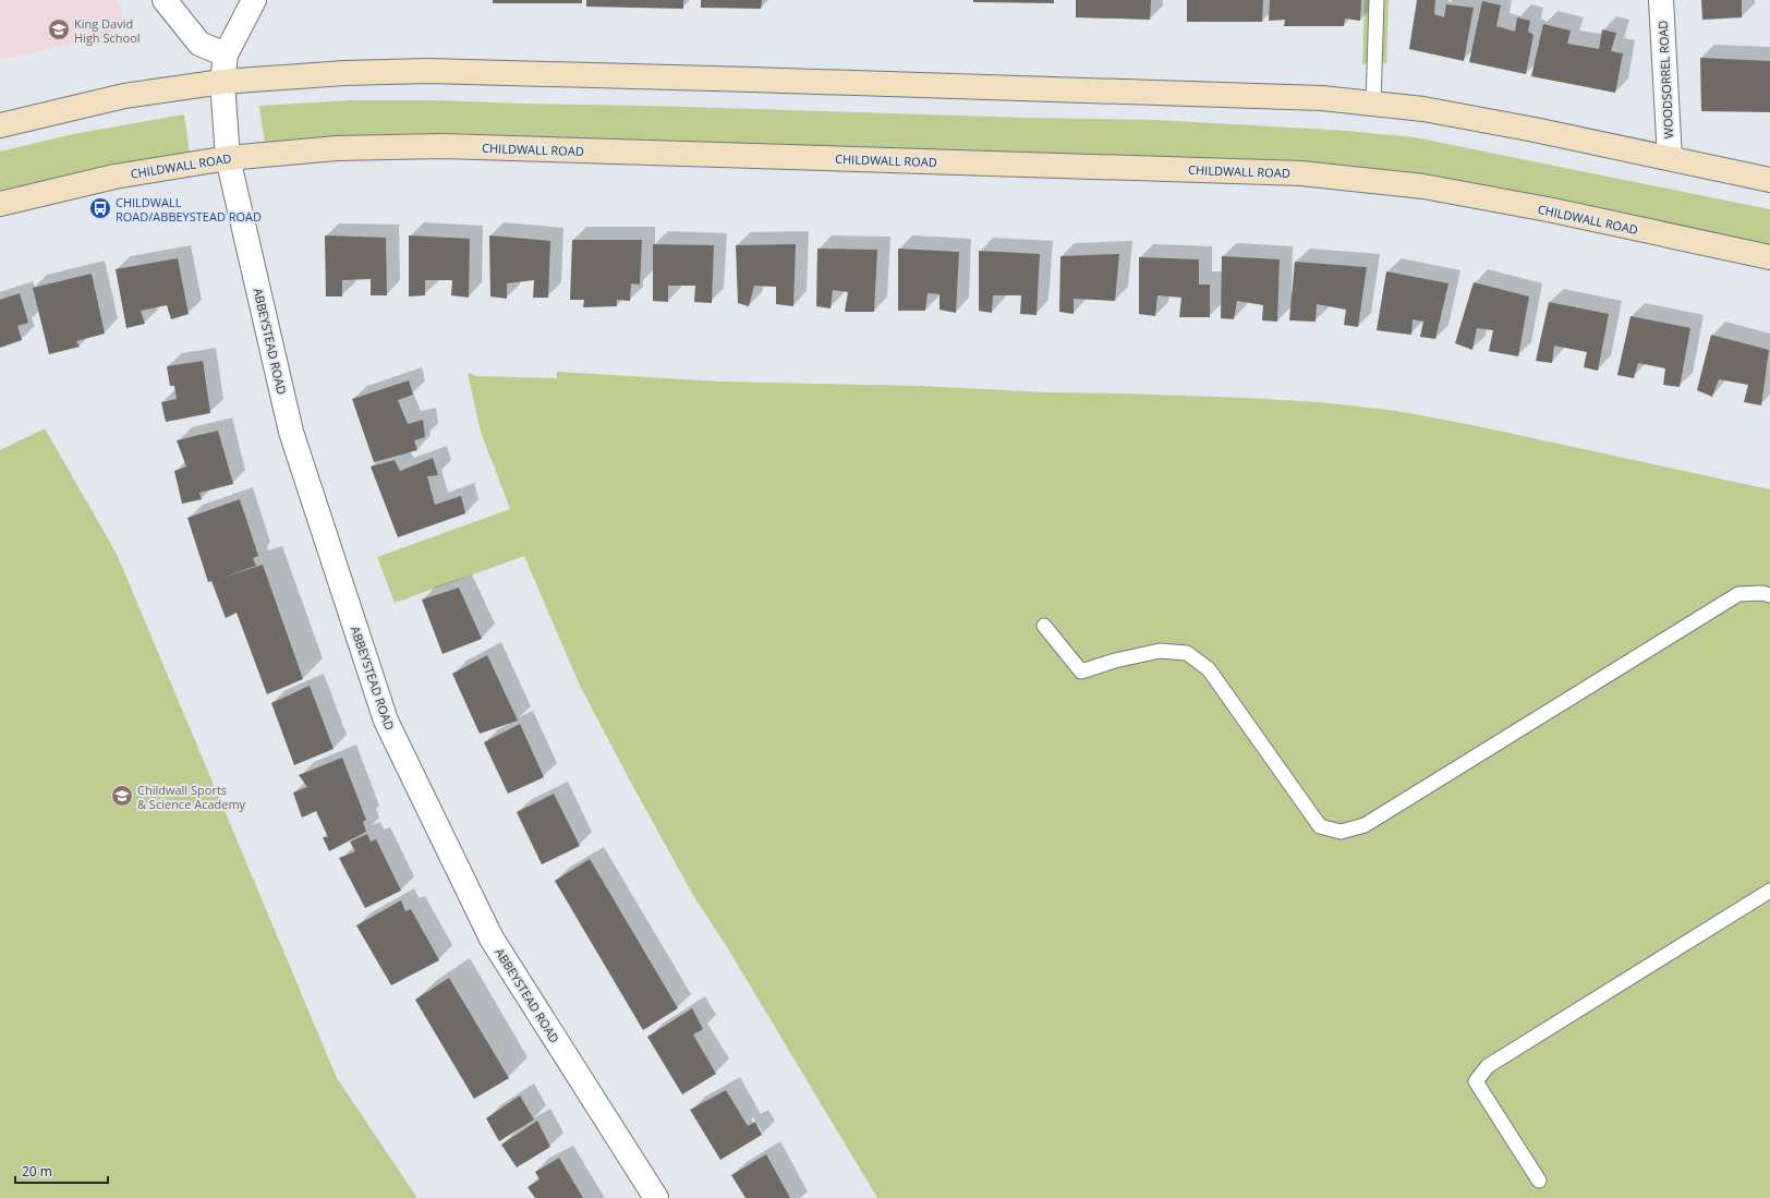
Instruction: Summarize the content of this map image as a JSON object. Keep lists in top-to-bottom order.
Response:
{
  "streets": {
    "main road": ["CHILDWALL ROAD"],
    "street": ["WOODSORREL ROAD", "ABBEYSTEAD ROAD"]
  },
  "crossings": [
    ["CHILDWALL ROAD", "ABBEYSTEAD ROAD"]
  ],
  "places": {
    "school or university": ["King David High School", "Childwall Sports & Science Academy"],
    "bus stop": ["CHILDWALL ROAD/ABBEYSTEAD ROAD"]
  },
  "scale_bar": "20 m"
}
